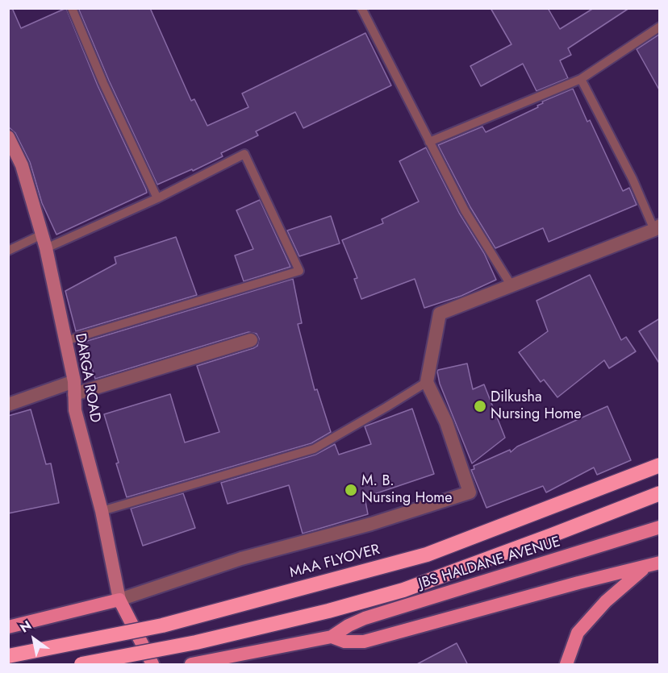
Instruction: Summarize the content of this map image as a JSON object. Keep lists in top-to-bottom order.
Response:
{
  "streets": {
    "highway": ["MAA FLYOVER"],
    "main road": ["DARGA ROAD", "JBS HALDANE AVENUE"]
  },
  "places": ["Dilkusha Nursing Home", "M. B. Nursing Home"],
  "north": "top left"
}
